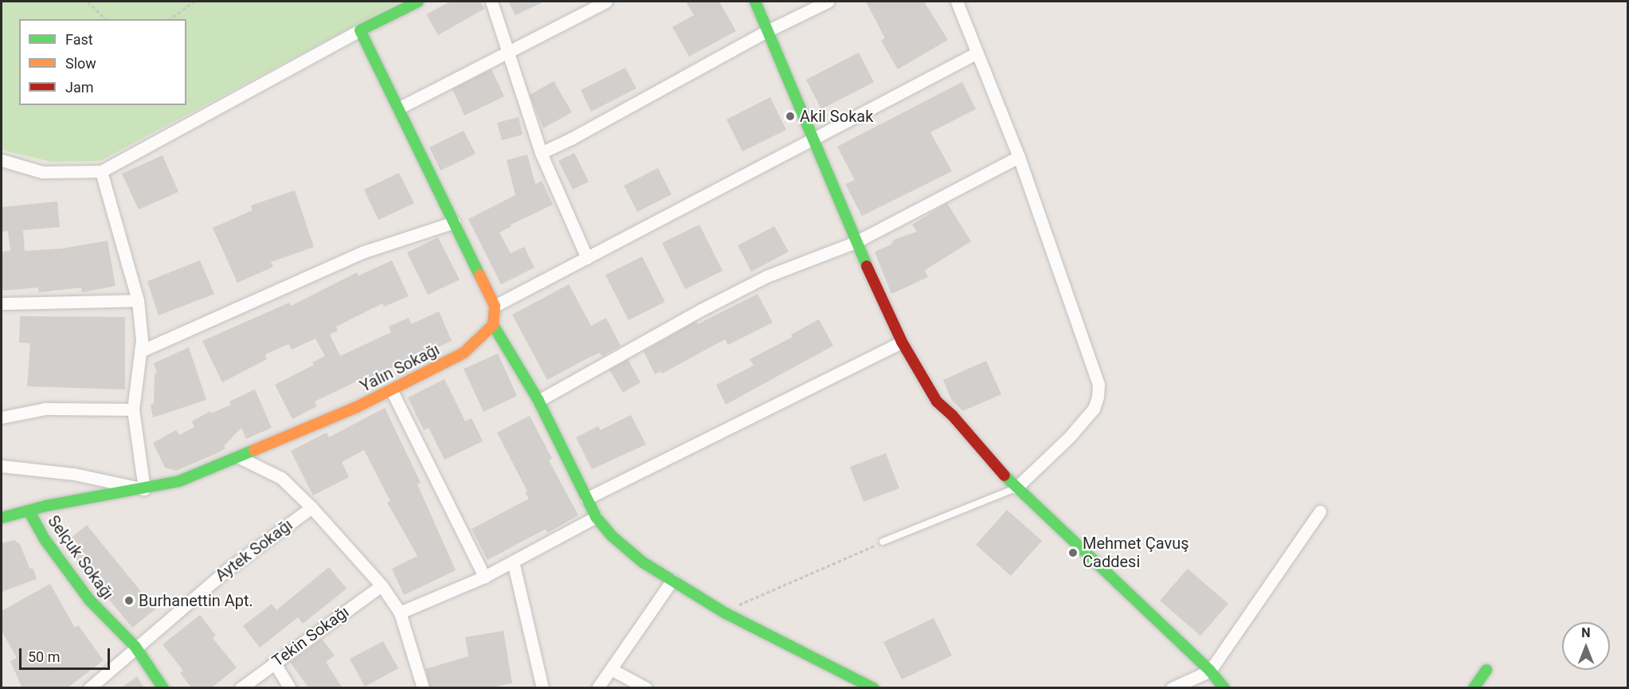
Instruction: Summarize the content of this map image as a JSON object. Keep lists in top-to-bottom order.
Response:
{
  "streets": {
    "street": [
      "Yalın Sokağı",
      "Aytek Sokağı",
      "Selçuk Sokağı",
      "Tekin Sokağı"
    ]
  },
  "crossings": [
    ["Yalın Sokağı", "Selçuk Sokağı"],
    ["Aytek Sokağı", "Selçuk Sokağı"]
  ],
  "places": ["Akil Sokak", "Mehmet Çavuş Caddesi", "Burhanettin Apt."],
  "legend": ["Fast", "Slow", "Jam"],
  "scale_bar": "50 m",
  "north": "top"
}
